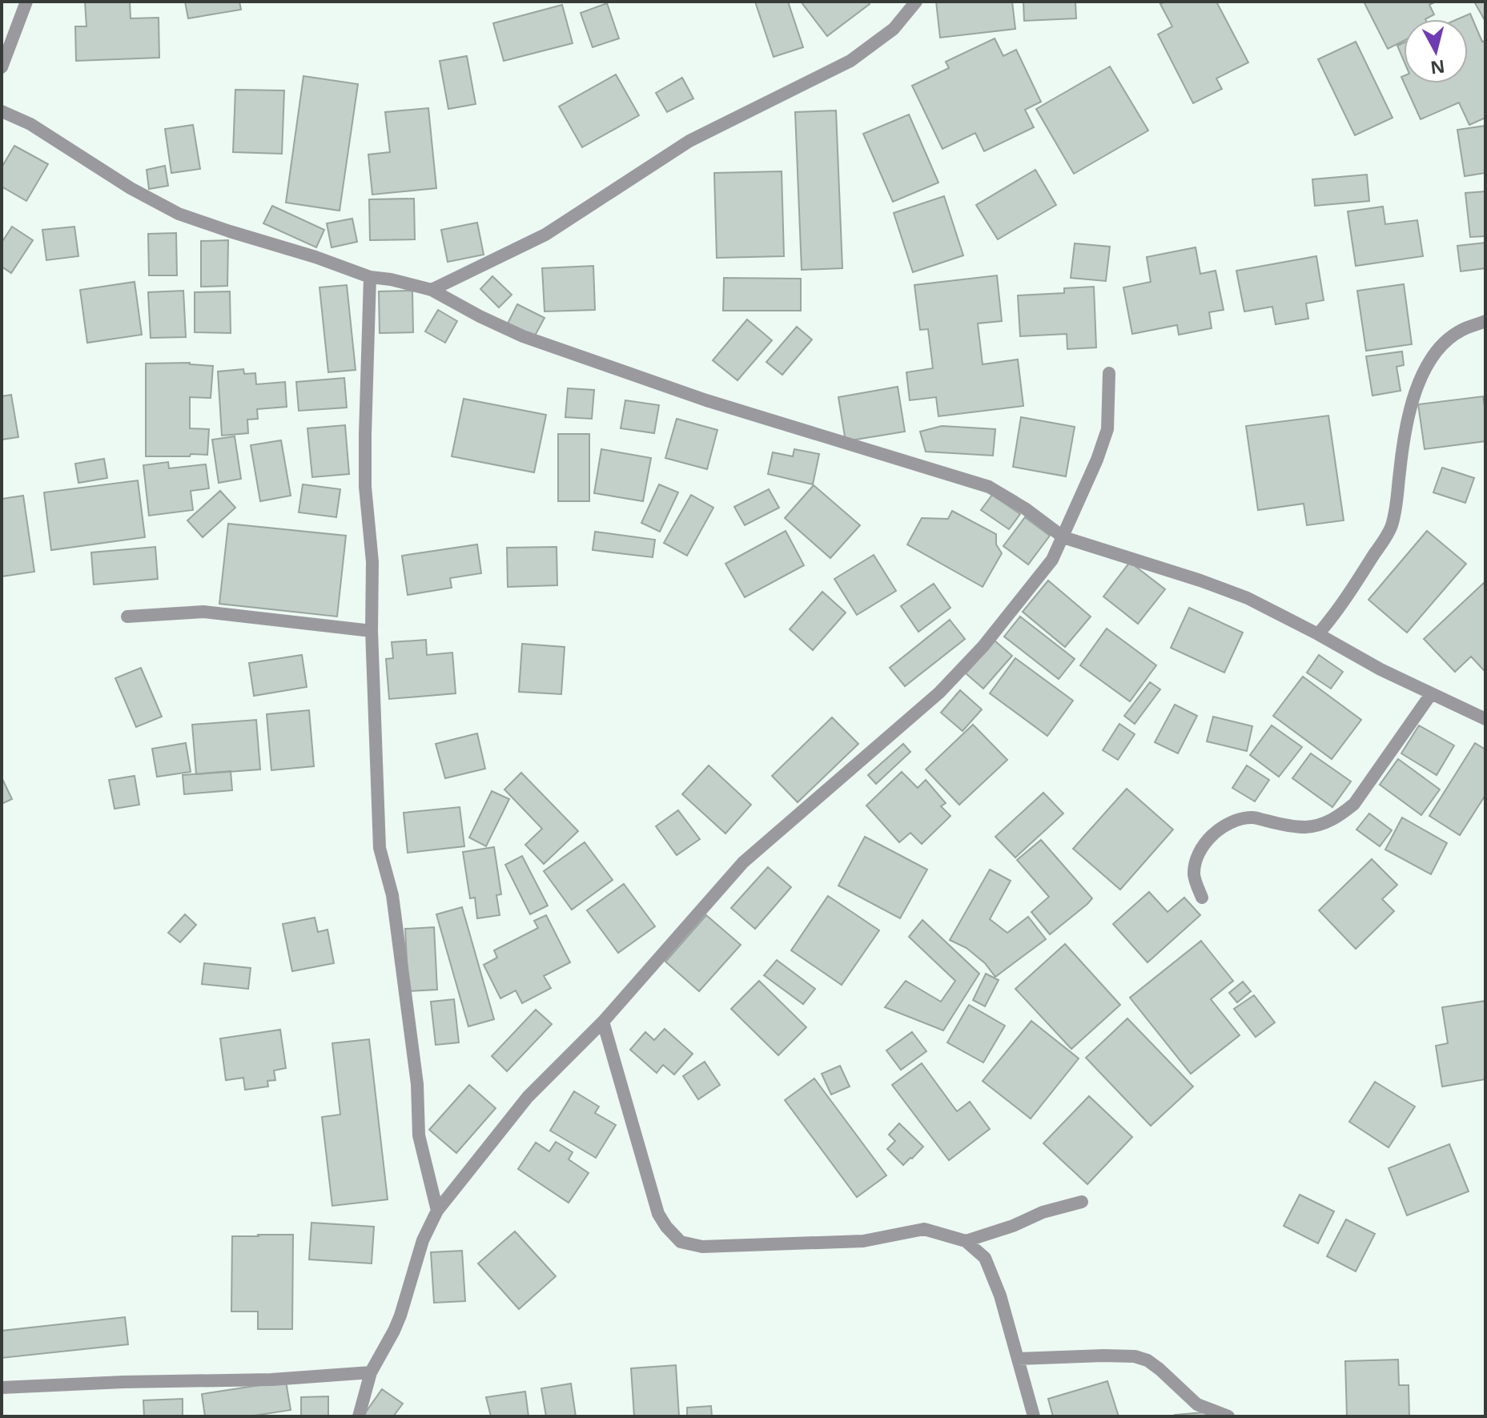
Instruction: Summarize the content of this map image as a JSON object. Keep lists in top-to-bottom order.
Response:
{
  "north": "bottom"
}
